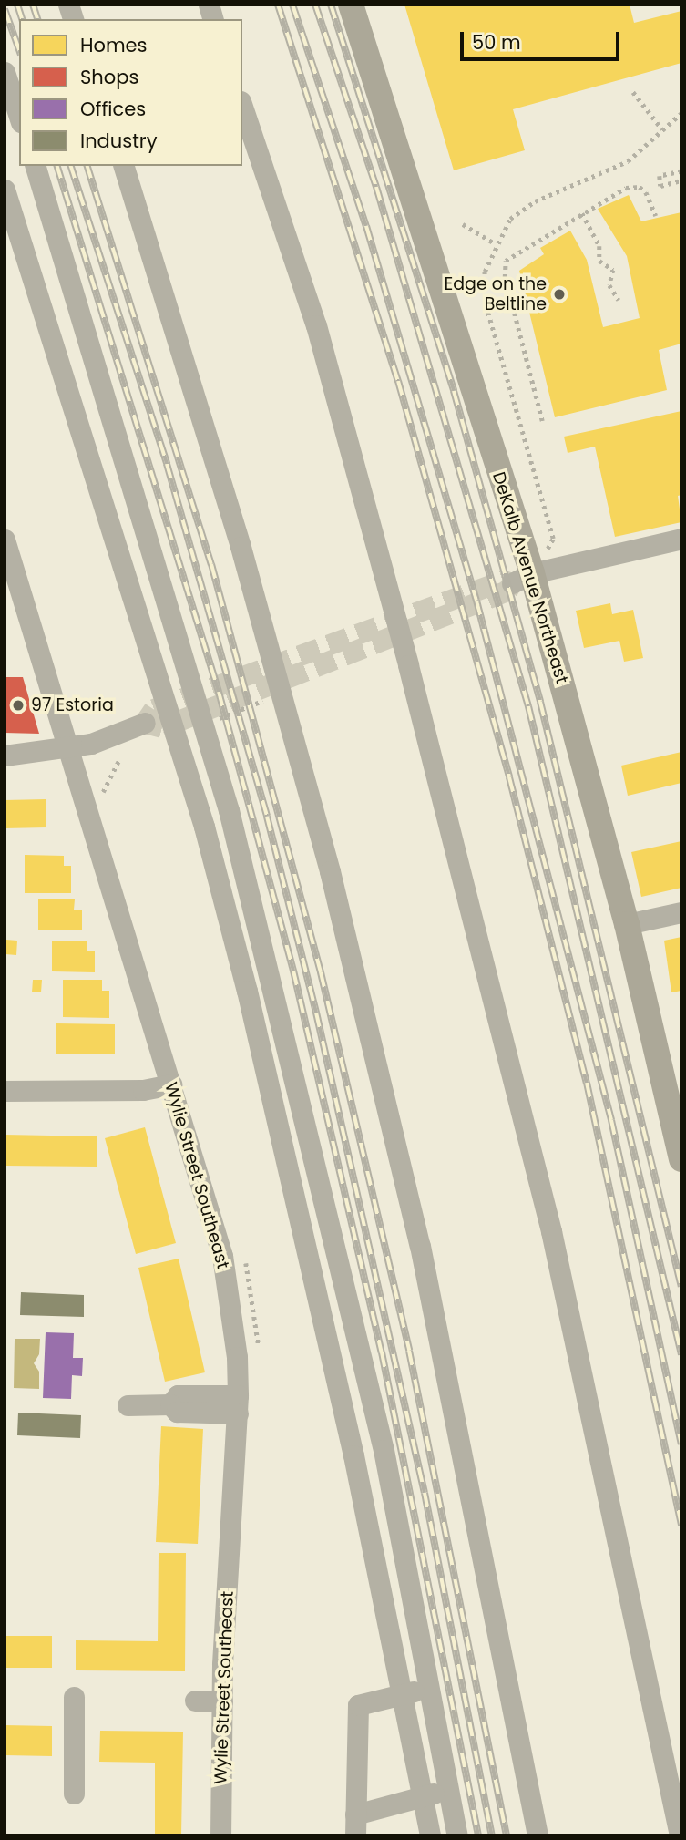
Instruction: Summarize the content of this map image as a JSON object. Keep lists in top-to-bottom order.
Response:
{
  "streets": {
    "main road": ["DeKalb Avenue Northeast"],
    "street": ["Wylie Street Southeast"]
  },
  "places": ["Edge on the Beltline", "97 Estoria"],
  "legend": [
    "Homes",
    "Shops",
    "Offices",
    "Industry"
  ],
  "scale_bar": "50 m"
}
